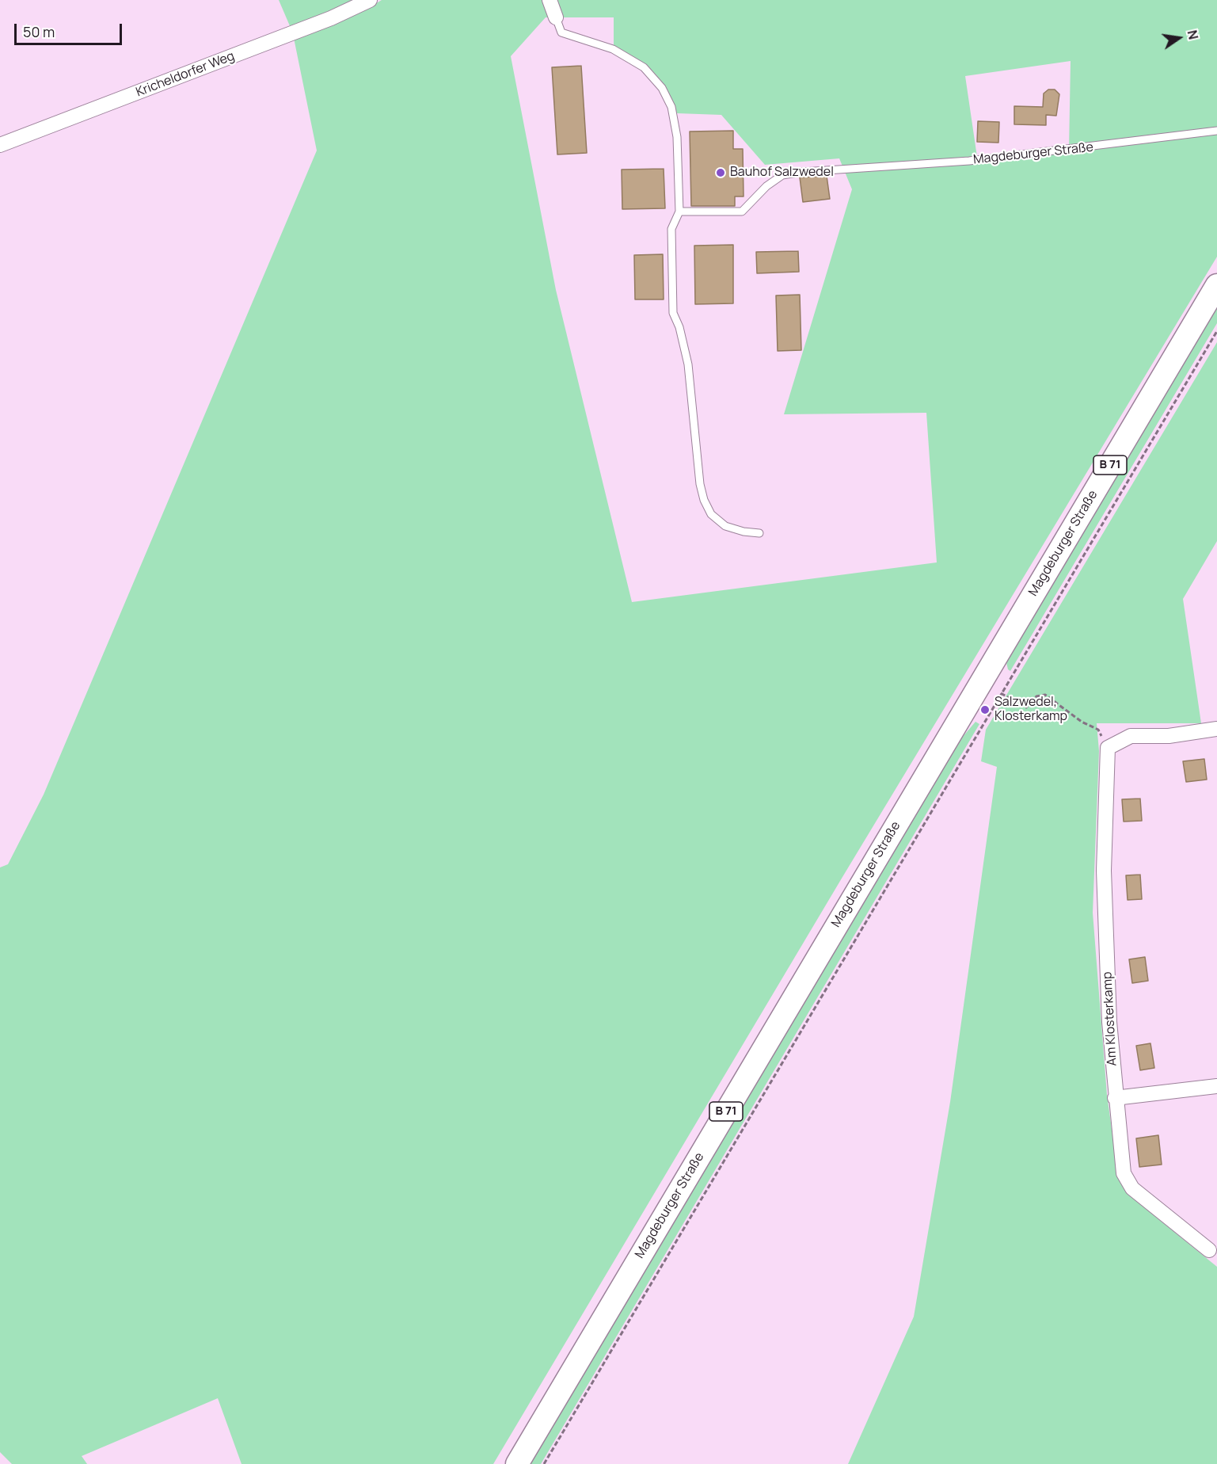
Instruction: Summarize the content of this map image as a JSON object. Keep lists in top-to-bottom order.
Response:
{
  "streets": {
    "main road": ["Magdeburger Straße", "B 71"],
    "street": ["Kricheldorfer Weg", "Am Klosterkamp"]
  },
  "places": ["Bauhof Salzwedel", "Salzwedel, Klosterkamp"],
  "scale_bar": "50 m",
  "north": "right"
}
